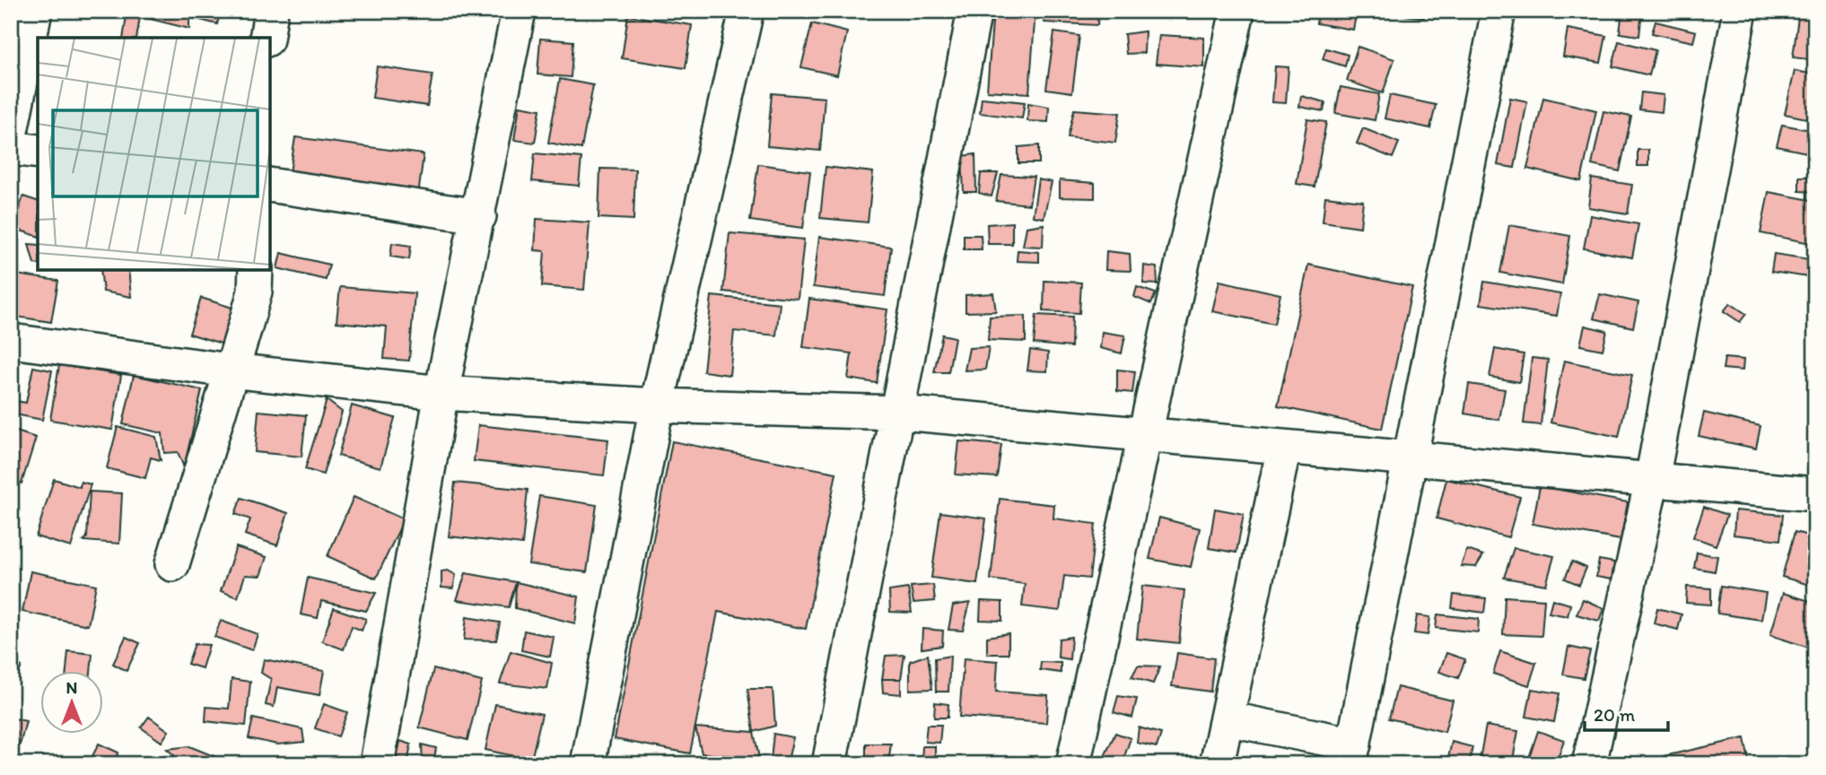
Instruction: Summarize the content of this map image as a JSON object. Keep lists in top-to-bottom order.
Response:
{
  "scale_bar": "20 m",
  "north": "top"
}
